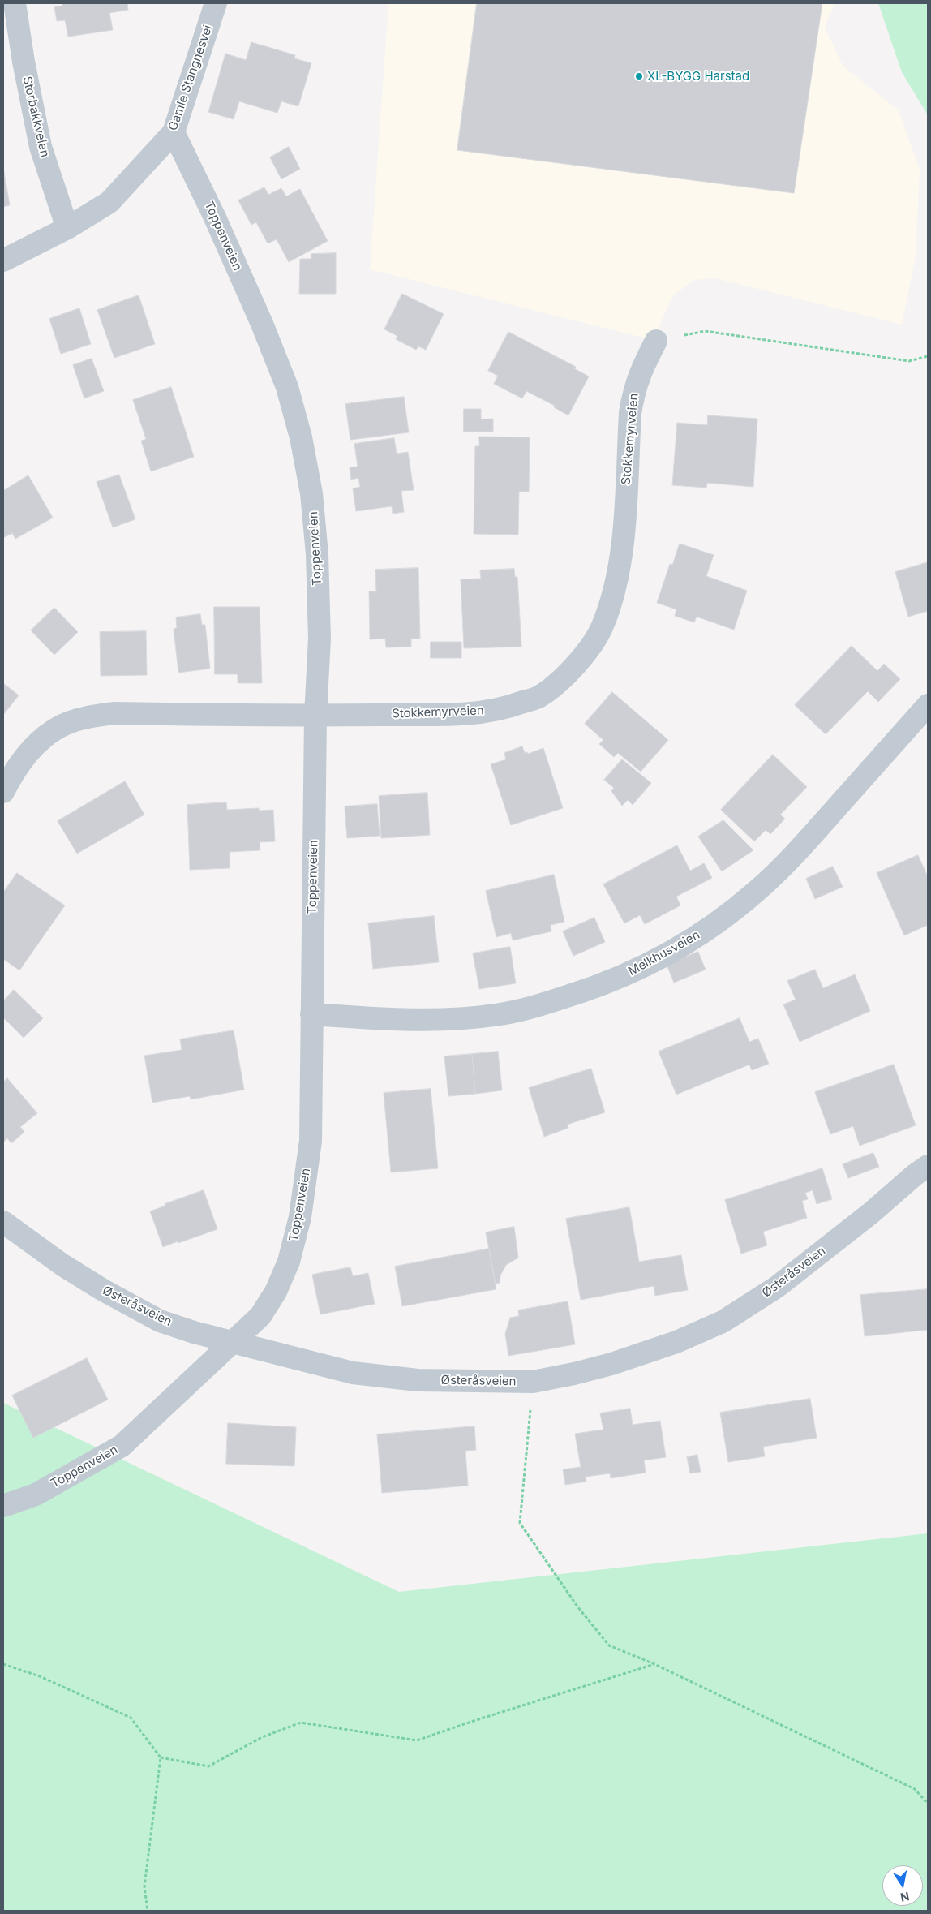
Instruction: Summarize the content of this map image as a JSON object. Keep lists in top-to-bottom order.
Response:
{
  "streets": {
    "street": [
      "Gamle Stangnesvei",
      "Storbakkveien",
      "Toppenveien",
      "Stokkemyrveien",
      "Melkhusveien",
      "Østeråsveien"
    ]
  },
  "crossings": [
    ["Gamle Stangnesvei", "Storbakkveien"],
    ["Gamle Stangnesvei", "Toppenveien"],
    ["Toppenveien", "Stokkemyrveien"],
    ["Toppenveien", "Melkhusveien"],
    ["Toppenveien", "Østeråsveien"]
  ],
  "places": ["XL-BYGG Harstad"],
  "north": "bottom"
}
